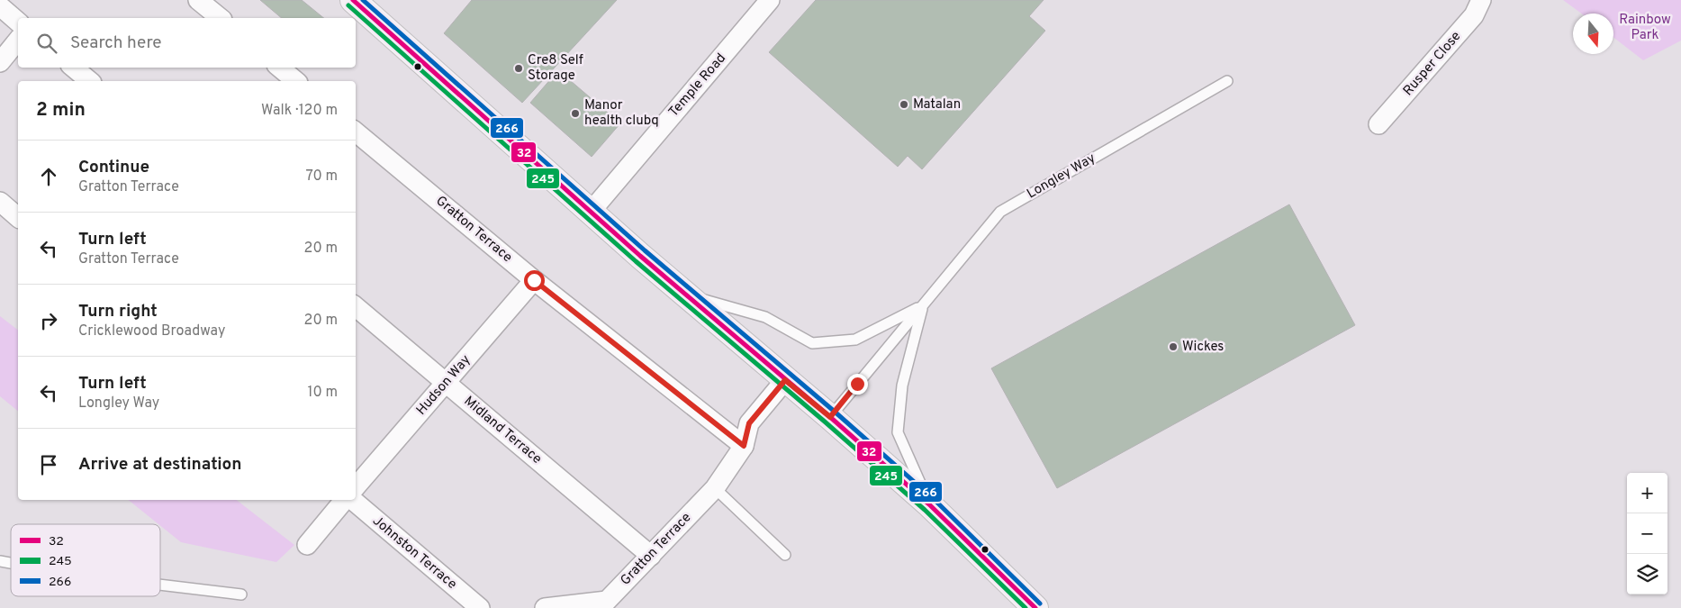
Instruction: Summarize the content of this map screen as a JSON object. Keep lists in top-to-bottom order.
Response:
{
  "streets": {
    "street": [
      "Rusper Close",
      "Temple Road",
      "Gratton Terrace",
      "Hudson Way",
      "Midland Terrace",
      "Johnston Terrace"
    ],
    "lane": ["Longley Way"]
  },
  "crossings": [
    ["Gratton Terrace", "Hudson Way"],
    ["Gratton Terrace", "Midland Terrace"],
    ["Hudson Way", "Midland Terrace"]
  ],
  "parks": ["Rainbow Park"],
  "places": [
    "Cre8 Self Storage",
    "Matalan",
    "Manor health clubq",
    "Wickes"
  ],
  "lines": ["transit line 32", "transit line 266", "transit line 245"],
  "legend": ["32", "245", "266"],
  "north": "bottom",
  "page": {
    "search": "Search here",
    "heading": ["2 min", "Walk · 120 m"],
    "list": [
      ["Continue", "Gratton Terrace", "70 m"],
      ["Turn left", "Gratton Terrace", "20 m"],
      ["Turn right", "Cricklewood Broadway", "20 m"],
      ["Turn left", "Longley Way", "10 m"],
      "Arrive at destination"
    ],
    "map_buttons": ["+", "−"]
  }
}
